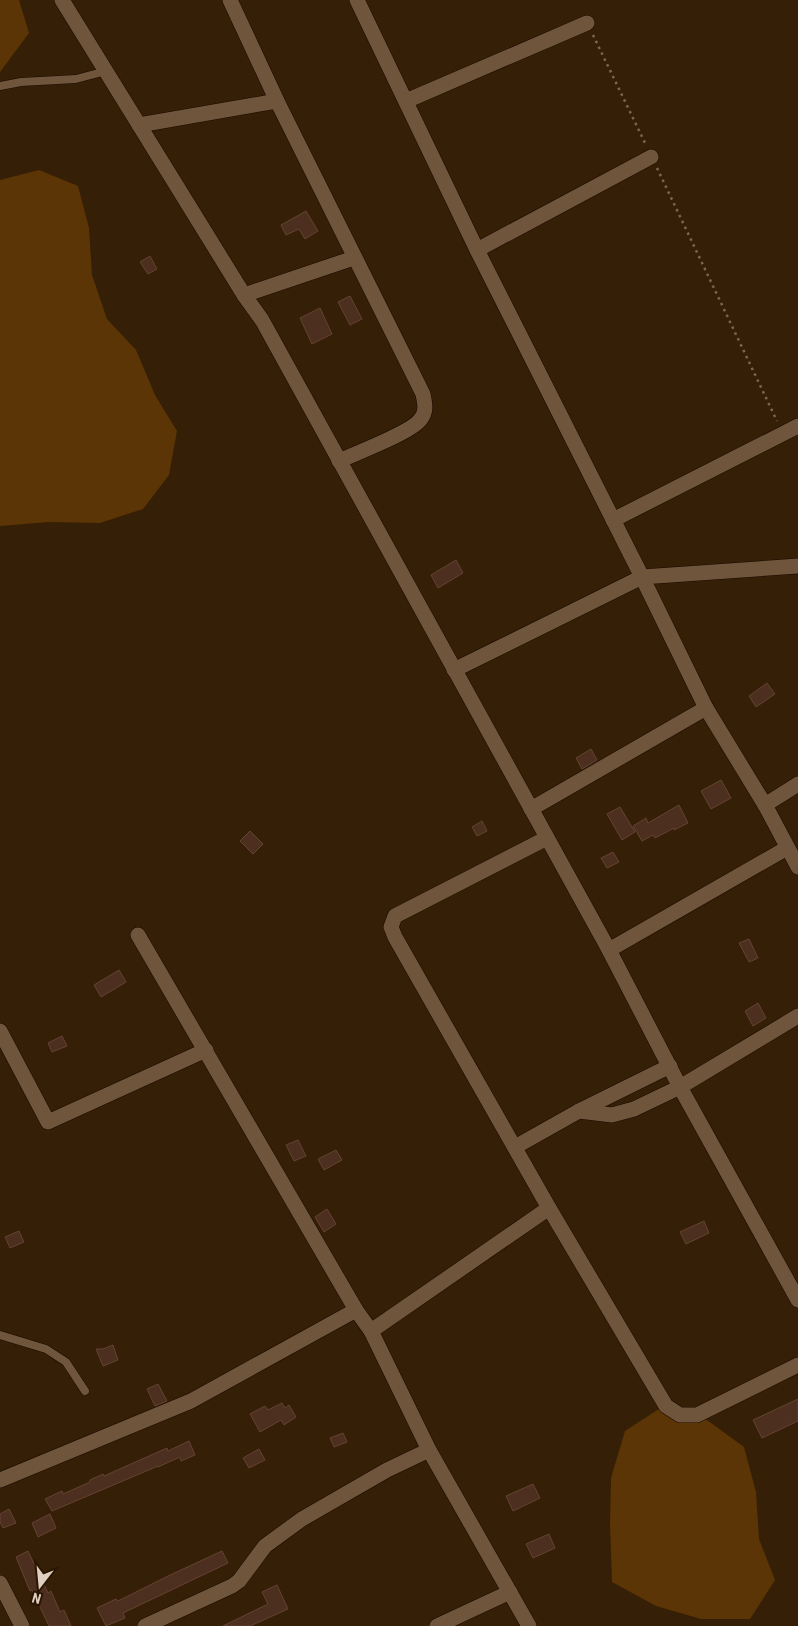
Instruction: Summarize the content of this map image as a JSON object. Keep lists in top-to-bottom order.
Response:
{
  "north": "bottom"
}
